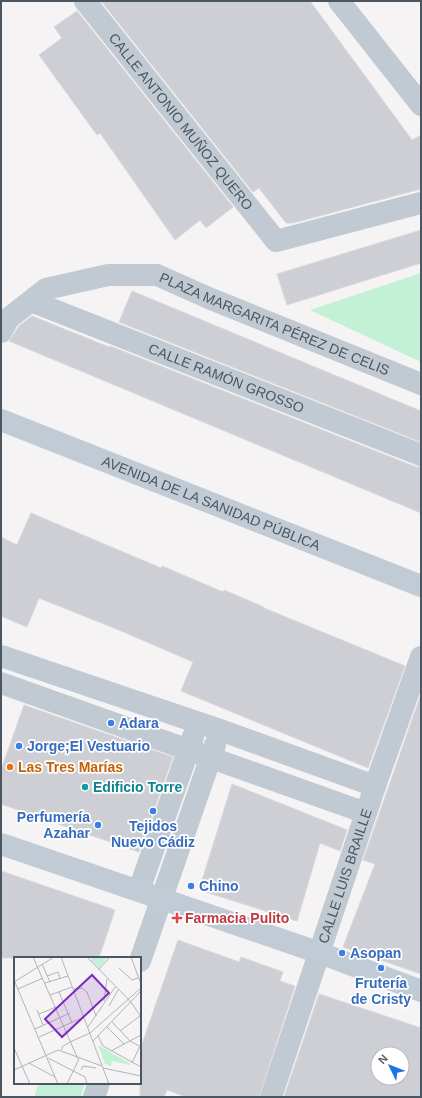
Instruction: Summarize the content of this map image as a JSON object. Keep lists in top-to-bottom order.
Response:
{
  "streets": {
    "street": [
      "CALLE ANTONIO MUÑOZ QUERO",
      "PLAZA MARGARITA PÉREZ DE CELIS",
      "CALLE RAMÓN GROSSO",
      "AVENIDA DE LA SANIDAD PÚBLICA",
      "CALLE LUIS BRAILLE"
    ]
  },
  "crossings": [
    ["PLAZA MARGARITA PÉREZ DE CELIS", "CALLE RAMÓN GROSSO"]
  ],
  "places": {
    "other": [
      "Adara",
      "Jorge;El Vestuario",
      "Las Tres Marías",
      "Edificio Torre",
      "Tejidos Nuevo Cádiz",
      "Perfumería Azahar",
      "Chino",
      "Asopan",
      "Frutería de Cristy"
    ],
    "health": ["Farmacia Pulito"]
  },
  "north": "top left"
}
